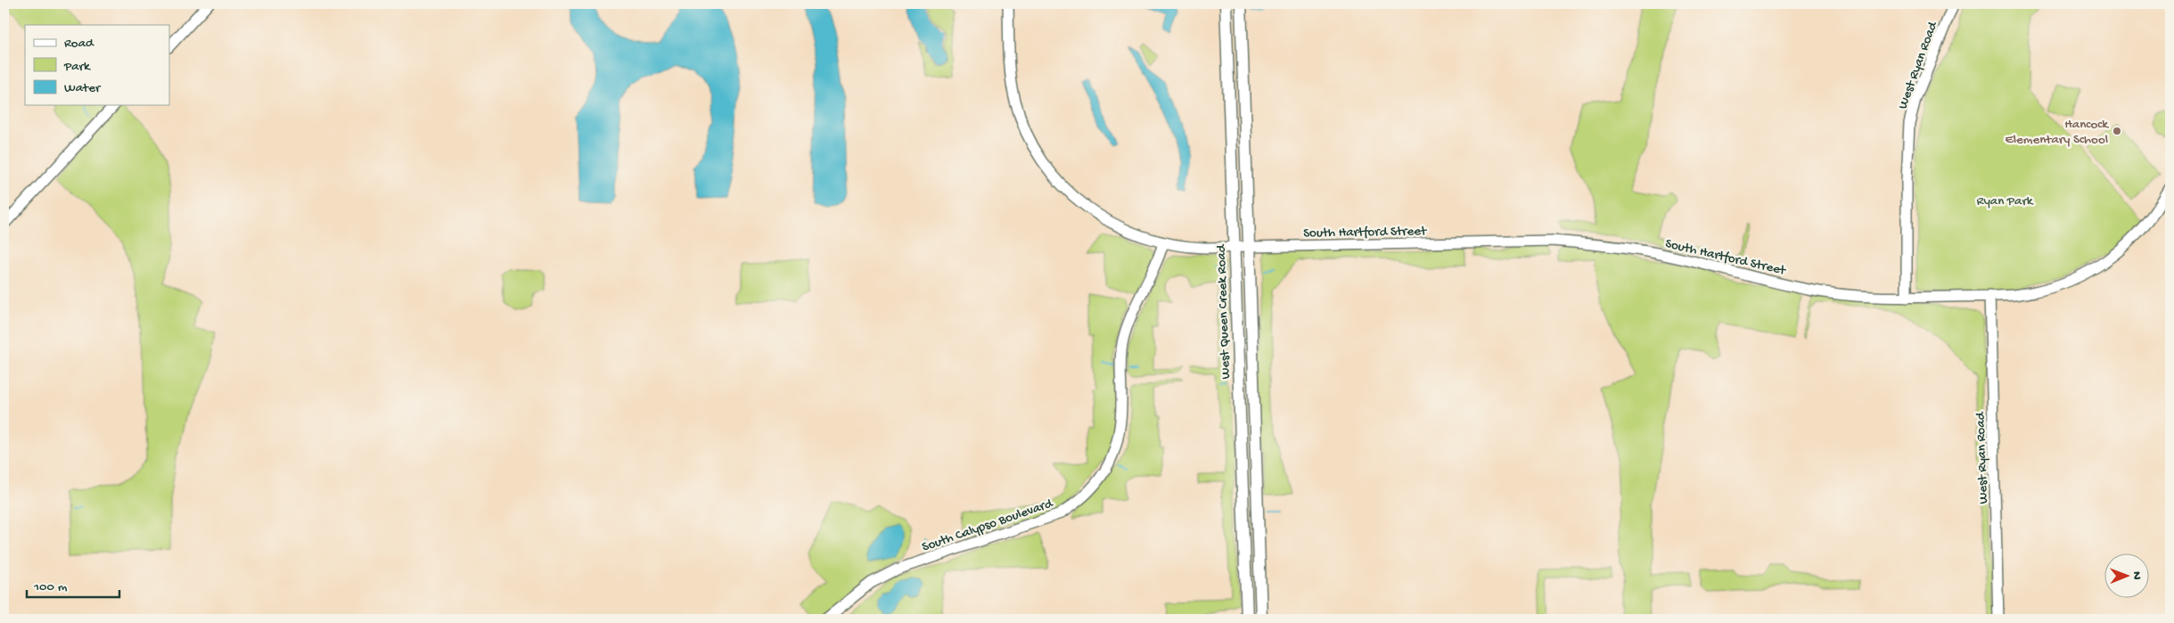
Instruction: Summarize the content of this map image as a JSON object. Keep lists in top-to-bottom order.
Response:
{
  "streets": {
    "main road": ["West Queen Creek Road"],
    "street": ["West Ryan Road", "South Hartford Street", "South Calypso Boulevard"]
  },
  "crossings": [
    ["West Ryan Road", "South Hartford Street"],
    ["South Hartford Street", "West Queen Creek Road"],
    ["South Hartford Street", "South Calypso Boulevard"]
  ],
  "parks": ["Ryan Park"],
  "places": ["Hancock Elementary School"],
  "legend": ["Road", "Park", "Water"],
  "scale_bar": "100 m",
  "north": "right"
}
